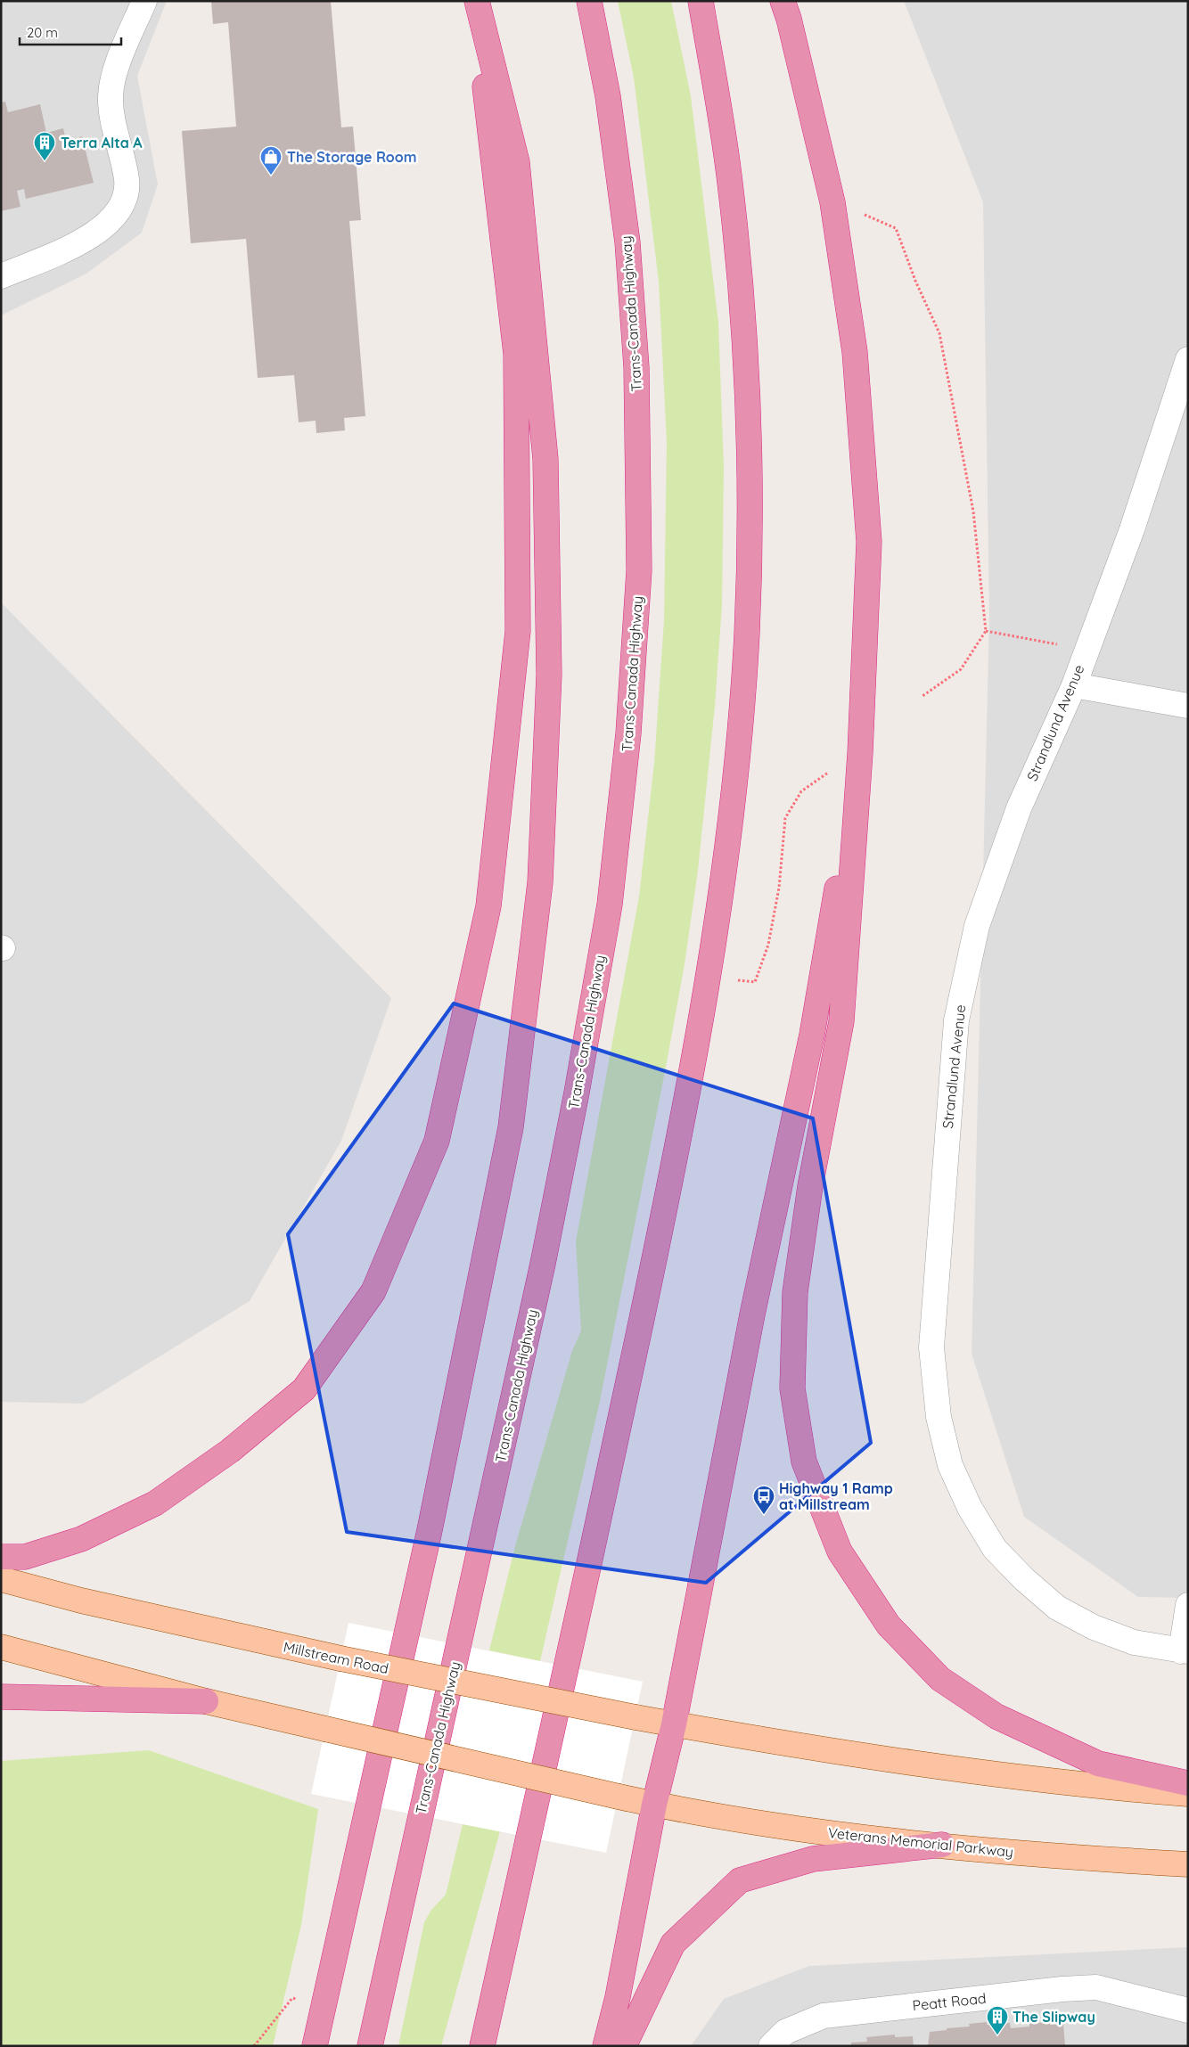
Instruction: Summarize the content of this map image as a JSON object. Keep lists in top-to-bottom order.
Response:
{
  "streets": {
    "highway": ["Trans-Canada Highway"],
    "main road": ["Millstream Road", "Veterans Memorial Parkway"],
    "street": ["Strandlund Avenue", "Peatt Road"]
  },
  "places": {
    "building": ["Terra Alta A", "The Slipway"],
    "shop": ["The Storage Room"],
    "bus stop": ["Highway 1 Ramp at Millstream"]
  },
  "scale_bar": "20 m"
}
